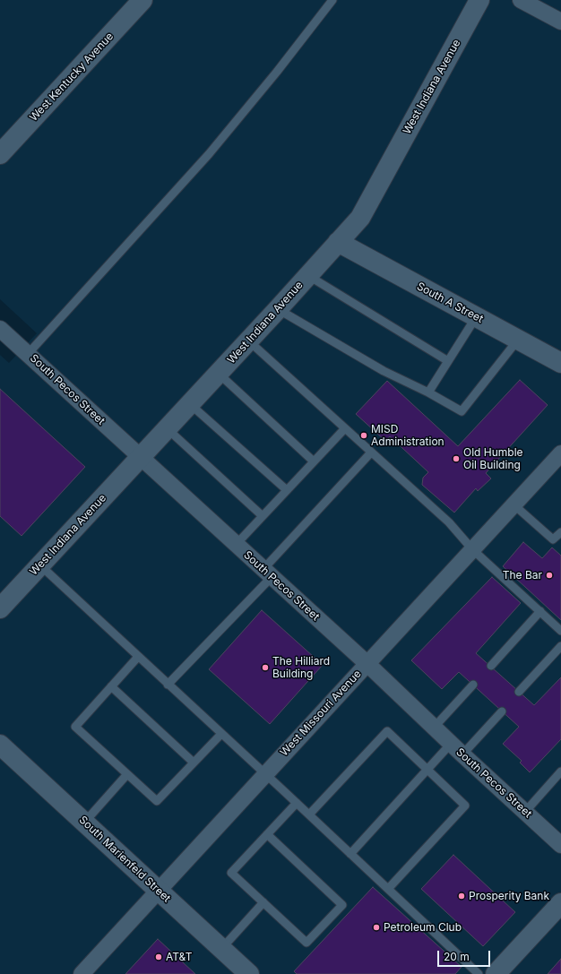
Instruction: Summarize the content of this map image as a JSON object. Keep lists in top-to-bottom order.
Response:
{
  "streets": {
    "street": [
      "West Kentucky Avenue",
      "West Indiana Avenue",
      "South A Street",
      "South Pecos Street",
      "West Missouri Avenue",
      "South Marienfeld Street"
    ]
  },
  "crossings": [
    ["West Indiana Avenue", "South A Street"],
    ["West Indiana Avenue", "South Pecos Street"],
    ["South Pecos Street", "West Missouri Avenue"],
    ["West Missouri Avenue", "South Marienfeld Street"]
  ],
  "places": [
    "MISD Administration",
    "Old Humble Oil Building",
    "The Bar",
    "The Hilliard Building",
    "Prosperity Bank",
    "Petroleum Club",
    "AT&T"
  ],
  "scale_bar": "20 m"
}
